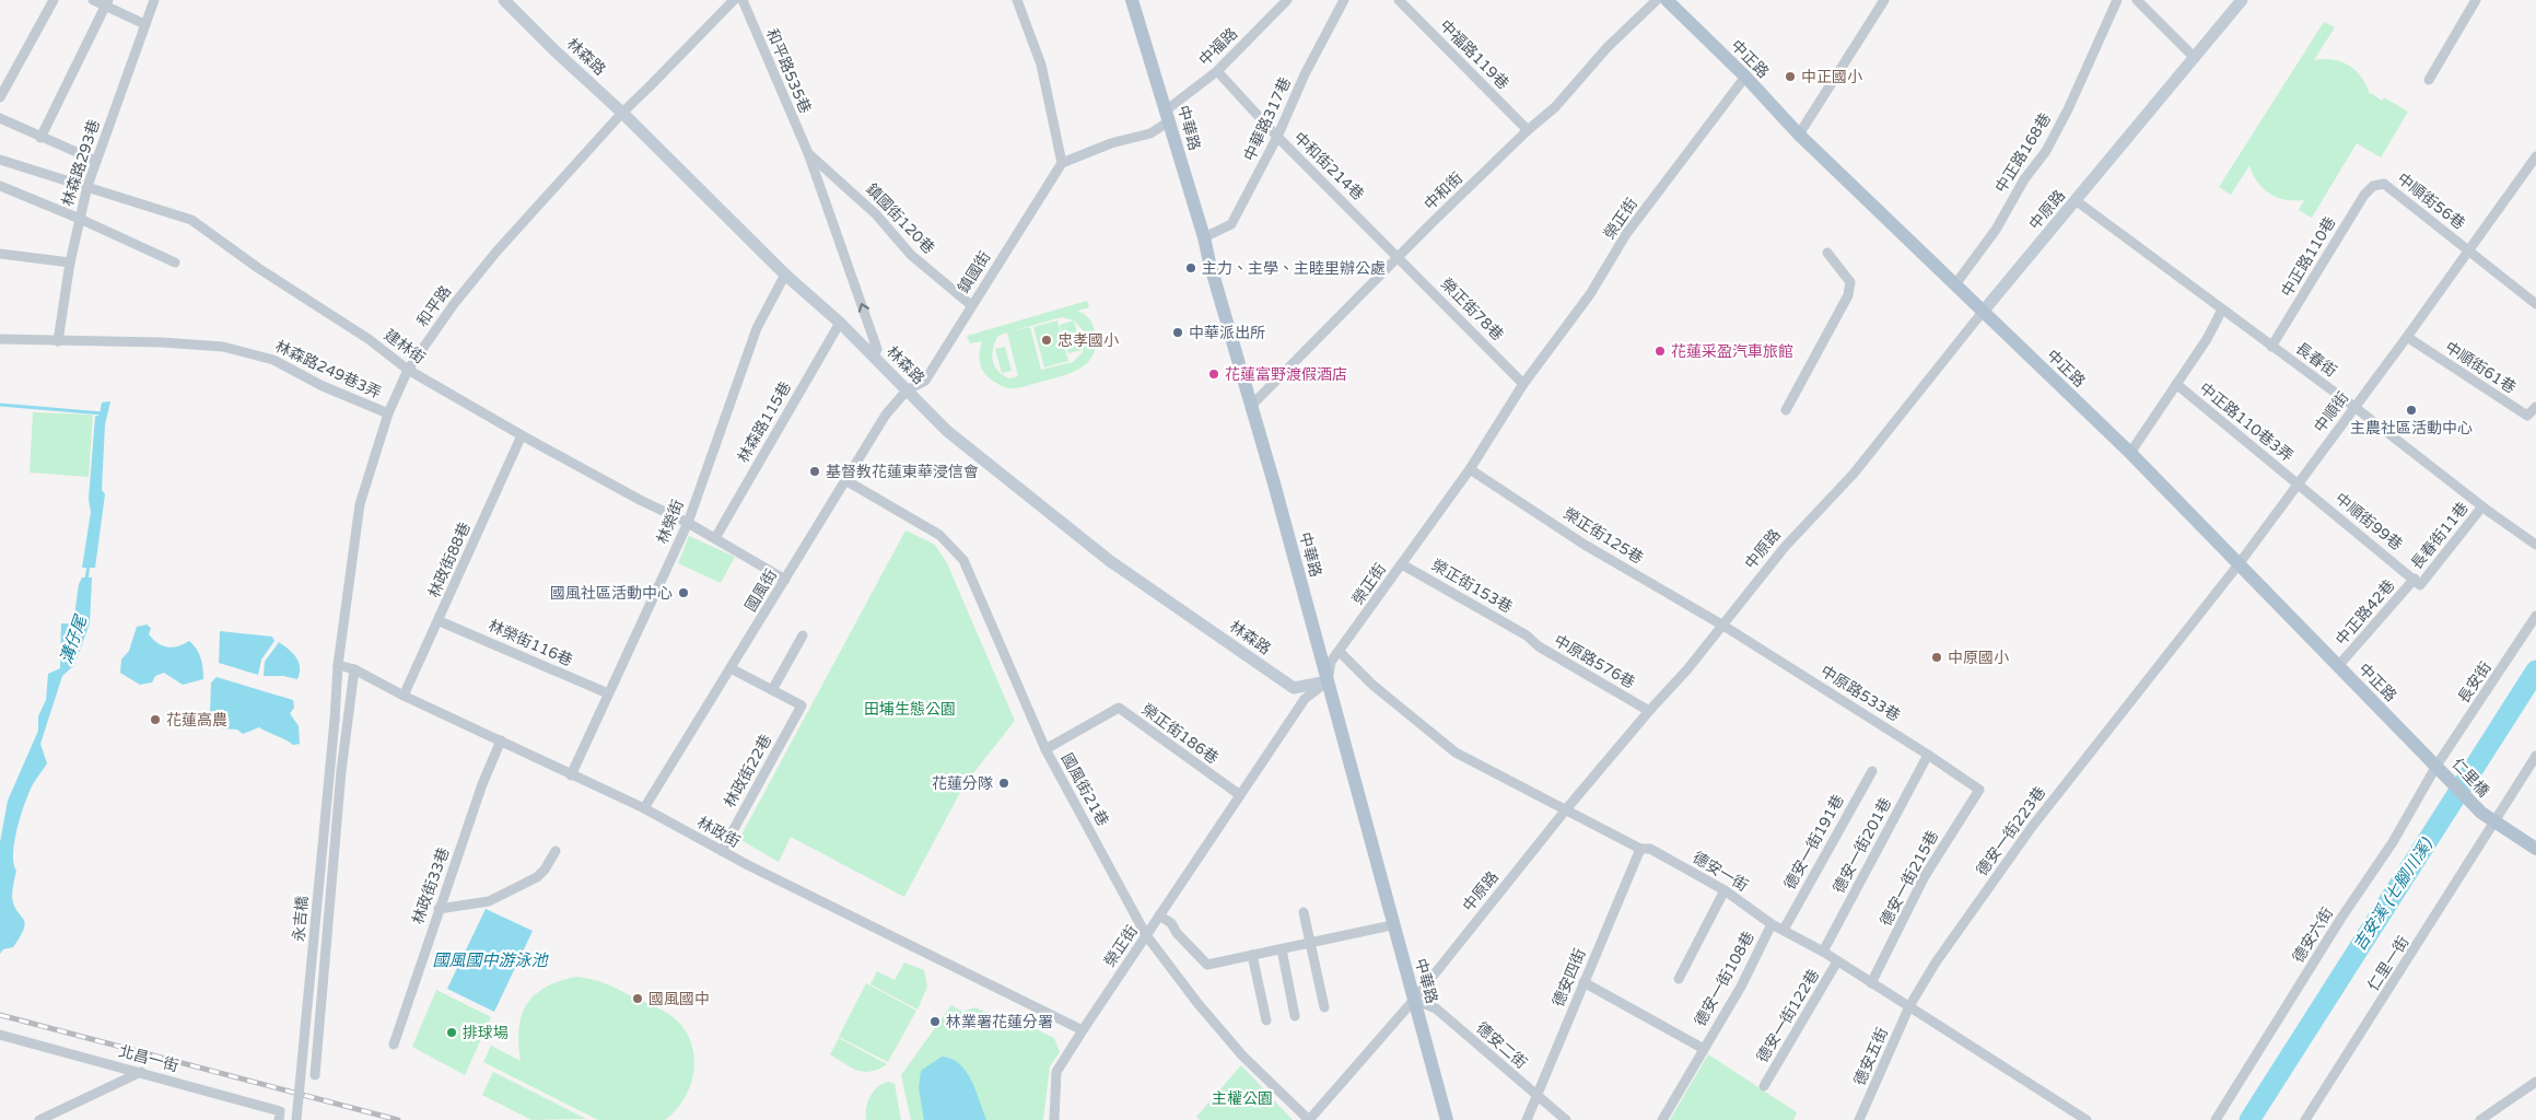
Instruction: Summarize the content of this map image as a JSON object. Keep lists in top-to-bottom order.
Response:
{
  "streets": {
    "main road": ["中正路", "中華路", "仁里橋"],
    "street": [
      "中福路",
      "中福路119巷",
      "林森路",
      "和平路535巷",
      "中華路317巷",
      "中正路168巷",
      "林森路293巷",
      "中和街214巷",
      "中和街",
      "中順街56巷",
      "中原路",
      "鎮國街120巷",
      "榮正街",
      "中正路110巷",
      "鎮國街",
      "和平路",
      "榮正街78巷",
      "建林街",
      "長春街",
      "中順街61巷",
      "林森路249巷3弄",
      "中順街",
      "林森路115巷",
      "中正路110巷3弄",
      "林榮街",
      "中順街99巷",
      "榮正街125巷",
      "長春街11巷",
      "林政街88巷",
      "榮正街153巷",
      "國風街",
      "中正路42巷",
      "林榮街116巷",
      "中原路576巷",
      "長安街",
      "中原路533巷",
      "榮正街186巷",
      "林政街22巷",
      "國風街21巷",
      "德安一街223巷",
      "林政街",
      "德安一街191巷",
      "德安一街201巷",
      "德安一街",
      "德安一街215巷",
      "林政街33巷",
      "永吉橋",
      "德安六街",
      "仁里一街",
      "德安四街",
      "德安一街108巷",
      "德安一街122巷",
      "德安二街",
      "德安五街",
      "北昌一街"
    ]
  },
  "crossings": [
    ["中福路", "中華路"],
    ["中福路", "中和街214巷"],
    ["中福路119巷", "中和街"],
    ["林森路", "和平路535巷"],
    ["林森路", "中華路"],
    ["林森路", "榮正街"],
    ["林森路", "鎮國街"],
    ["林森路", "和平路"],
    ["林森路", "林森路115巷"],
    ["林森路", "林榮街"],
    ["林森路", "國風街"],
    ["中正路", "中正路168巷"],
    ["中正路", "中原路"],
    ["中正路", "榮正街"],
    ["中正路", "中順街"],
    ["中正路", "中正路42巷"],
    ["中正路", "長安街"],
    ["中正路", "仁里橋"],
    ["中正路", "德安六街"],
    ["和平路535巷", "鎮國街120巷"],
    ["中華路317巷", "中華路"],
    ["中華路317巷", "中和街214巷"],
    ["中華路", "中和街"],
    ["中華路", "中原路"],
    ["中華路", "榮正街"],
    ["中華路", "德安二街"],
    ["林森路293巷", "建林街"],
    ["林森路293巷", "林森路249巷3弄"],
    ["中和街214巷", "中和街"],
    ["中和街214巷", "榮正街78巷"],
    ["中和街", "榮正街78巷"],
    ["中順街56巷", "中正路110巷"],
    ["中順街56巷", "中順街"],
    ["中原路", "長春街"],
    ["中原路", "榮正街125巷"],
    ["中原路", "中原路576巷"],
    ["中原路", "中原路533巷"],
    ["中原路", "國風街21巷"],
    ["中原路", "德安一街"],
    ["中原路", "德安二街"],
    ["鎮國街120巷", "鎮國街"],
    ["榮正街", "榮正街78巷"],
    ["榮正街", "榮正街125巷"],
    ["榮正街", "榮正街153巷"],
    ["榮正街", "榮正街186巷"],
    ["榮正街", "國風街21巷"],
    ["榮正街", "林政街"],
    ["榮正街", "德安一街"],
    ["中正路110巷", "長春街"],
    ["鎮國街", "國風街"],
    ["和平路", "建林街"],
    ["和平路", "林森路249巷3弄"],
    ["和平路", "林政街"],
    ["和平路", "永吉橋"],
    ["建林街", "林森路115巷"],
    ["建林街", "林榮街"],
    ["建林街", "林政街88巷"],
    ["建林街", "國風街"],
    ["長春街", "中順街"],
    ["長春街", "長春街11巷"],
    ["中順街61巷", "中順街"],
    ["中順街", "中正路110巷3弄"],
    ["中順街", "中順街99巷"],
    ["中順街", "德安一街223巷"],
    ["中正路110巷3弄", "中順街99巷"],
    ["林榮街", "林榮街116巷"],
    ["林榮街", "林政街"],
    ["中順街99巷", "長春街11巷"],
    ["中順街99巷", "中正路42巷"],
    ["榮正街125巷", "中原路533巷"],
    ["長春街11巷", "中正路42巷"],
    ["林政街88巷", "林榮街116巷"],
    ["林政街88巷", "林政街"],
    ["榮正街153巷", "中原路576巷"],
    ["國風街", "國風街21巷"],
    ["國風街", "林政街"],
    ["長安街", "仁里橋"],
    ["長安街", "德安六街"],
    ["中原路533巷", "德安一街201巷"],
    ["中原路533巷", "德安一街215巷"],
    ["榮正街186巷", "國風街21巷"],
    ["林政街22巷", "林政街"],
    ["仁里橋", "德安六街"],
    ["仁里橋", "仁里一街"],
    ["德安一街223巷", "德安一街"],
    ["德安一街223巷", "德安五街"],
    ["林政街", "林政街33巷"],
    ["德安一街191巷", "德安一街"],
    ["德安一街201巷", "德安一街"],
    ["德安一街", "德安一街215巷"],
    ["德安一街", "德安四街"],
    ["德安一街", "德安一街108巷"],
    ["德安一街", "德安一街122巷"],
    ["德安一街", "德安五街"],
    ["德安四街", "德安二街"]
  ],
  "one_way": ["和平路535巷"],
  "water": ["溝仔尾", "吉安溪 (七腳川溪)", "國風國中游泳池"],
  "parks": ["田埔生態公園", "主權公園"],
  "places": [
    "中正國小",
    "主力、主學、主睦里辦公處",
    "中華派出所",
    "忠孝國小",
    "花蓮采盈汽車旅館",
    "花蓮富野渡假酒店",
    "主農社區活動中心",
    "基督教花蓮東華浸信會",
    "國風社區活動中心",
    "中原國小",
    "花蓮高農",
    "花蓮分隊",
    "國風國中",
    "林業署花蓮分署",
    "排球場"
  ]
}
